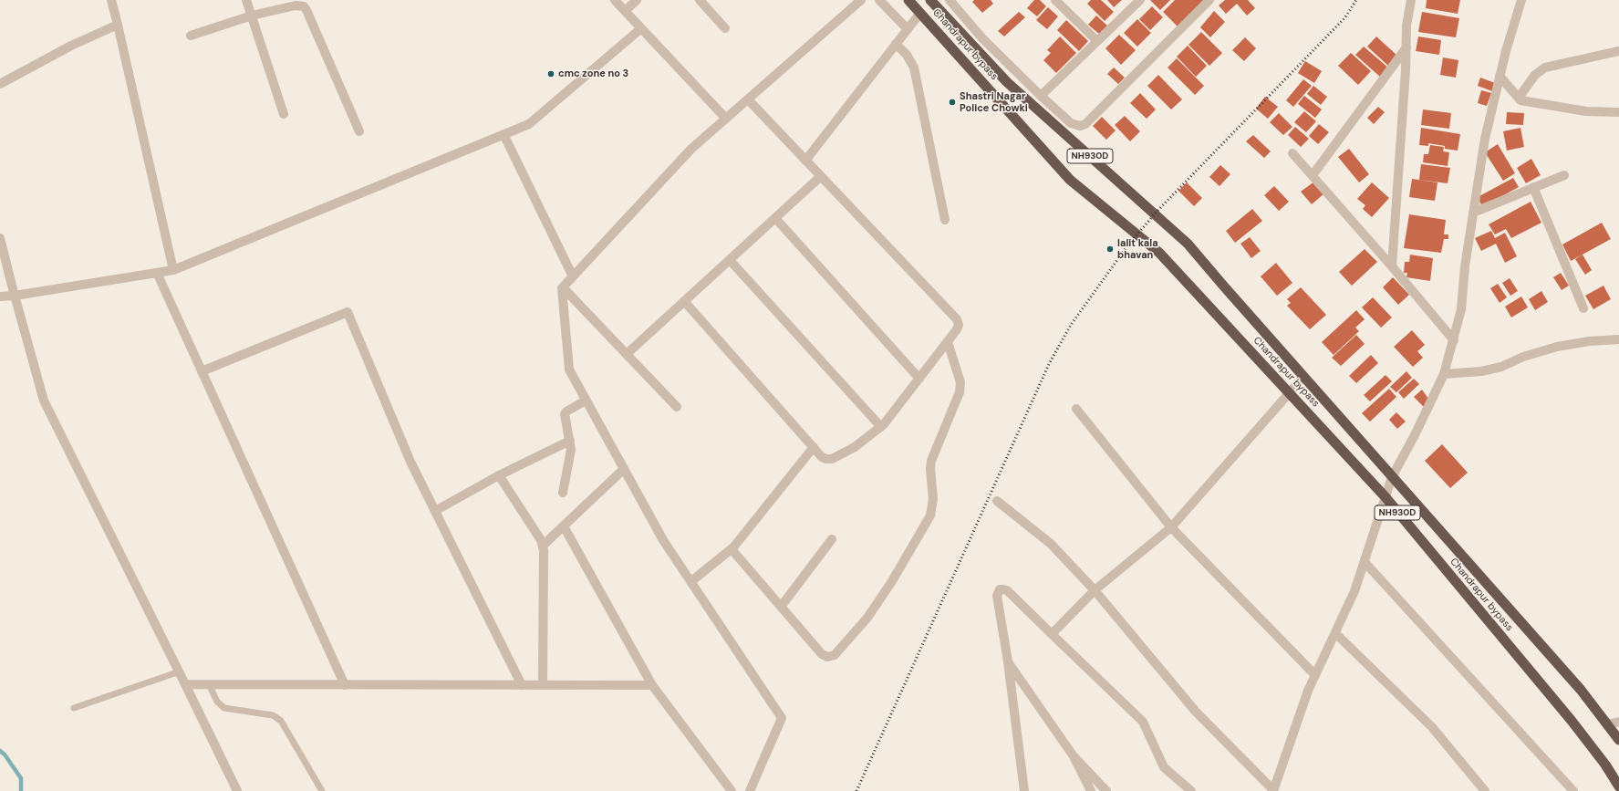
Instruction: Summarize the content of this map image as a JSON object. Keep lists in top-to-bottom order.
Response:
{
  "streets": {
    "highway": ["Chandrapur bypass", "NH930D"]
  },
  "places": ["cmc zone no 3", "Shastri Nagar Police Chowki", "lalit kala bhavan"]
}
